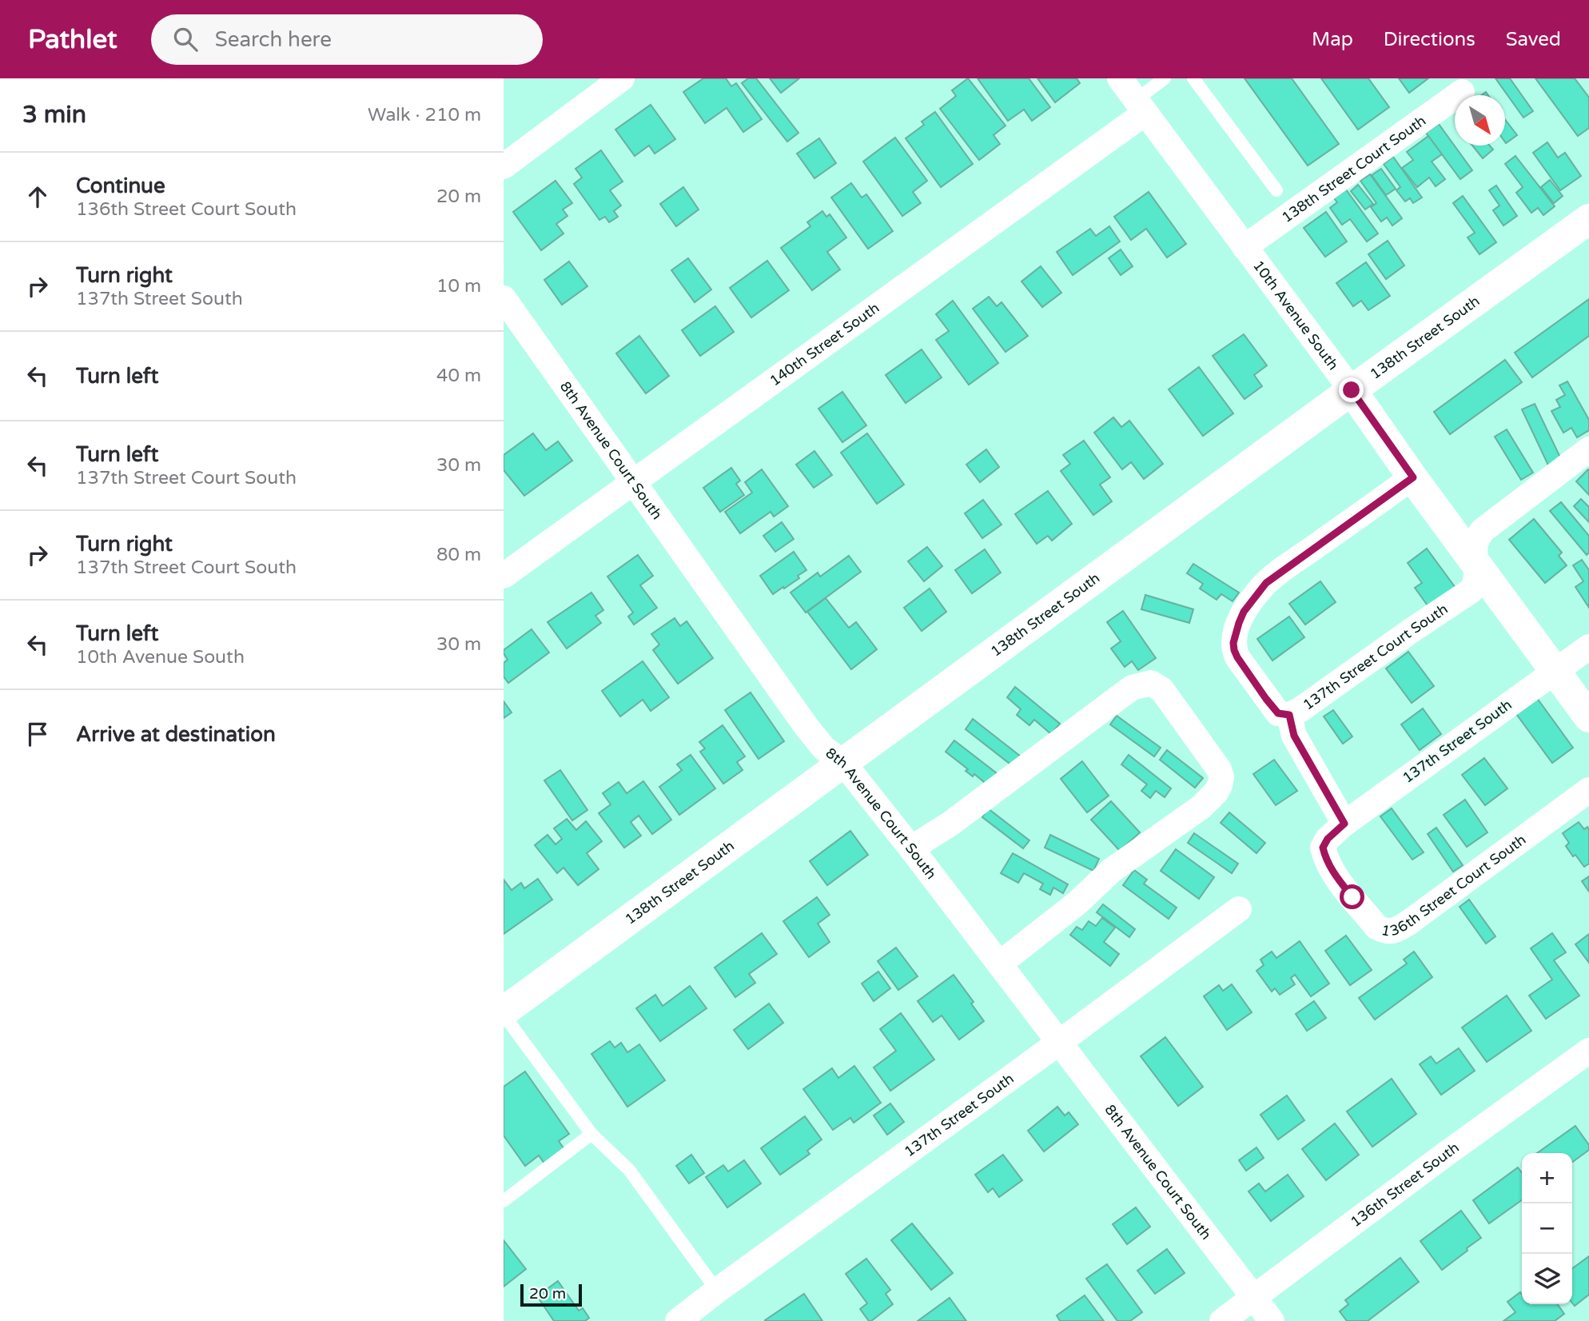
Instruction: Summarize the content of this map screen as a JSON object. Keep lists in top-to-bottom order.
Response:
{
  "streets": {
    "street": [
      "138th Street Court South",
      "10th Avenue South",
      "138th Street South",
      "140th Street South",
      "8th Avenue Court South",
      "137th Street Court South",
      "137th Street South",
      "136th Street Court South",
      "136th Street South"
    ]
  },
  "crossings": [
    ["138th Street Court South", "10th Avenue South"],
    ["10th Avenue South", "138th Street South"],
    ["10th Avenue South", "140th Street South"],
    ["10th Avenue South", "137th Street Court South"],
    ["10th Avenue South", "137th Street South"],
    ["138th Street South", "8th Avenue Court South"],
    ["140th Street South", "8th Avenue Court South"],
    ["8th Avenue Court South", "137th Street South"],
    ["8th Avenue Court South", "136th Street South"],
    ["137th Street South", "136th Street Court South"]
  ],
  "scale_bar": "20 m",
  "north": "bottom right",
  "page": {
    "header": "Pathlet",
    "search": "Search here",
    "nav": ["Map", "Directions", "Saved"],
    "heading": ["3 min", "Walk · 210 m"],
    "list": [
      ["Continue", "136th Street Court South", "20 m"],
      ["Turn right", "137th Street South", "10 m"],
      ["Turn left", "40 m"],
      ["Turn left", "137th Street Court South", "30 m"],
      ["Turn right", "137th Street Court South", "80 m"],
      ["Turn left", "10th Avenue South", "30 m"],
      "Arrive at destination"
    ],
    "map_buttons": ["+", "−"],
    "scale": "20 m"
  }
}
